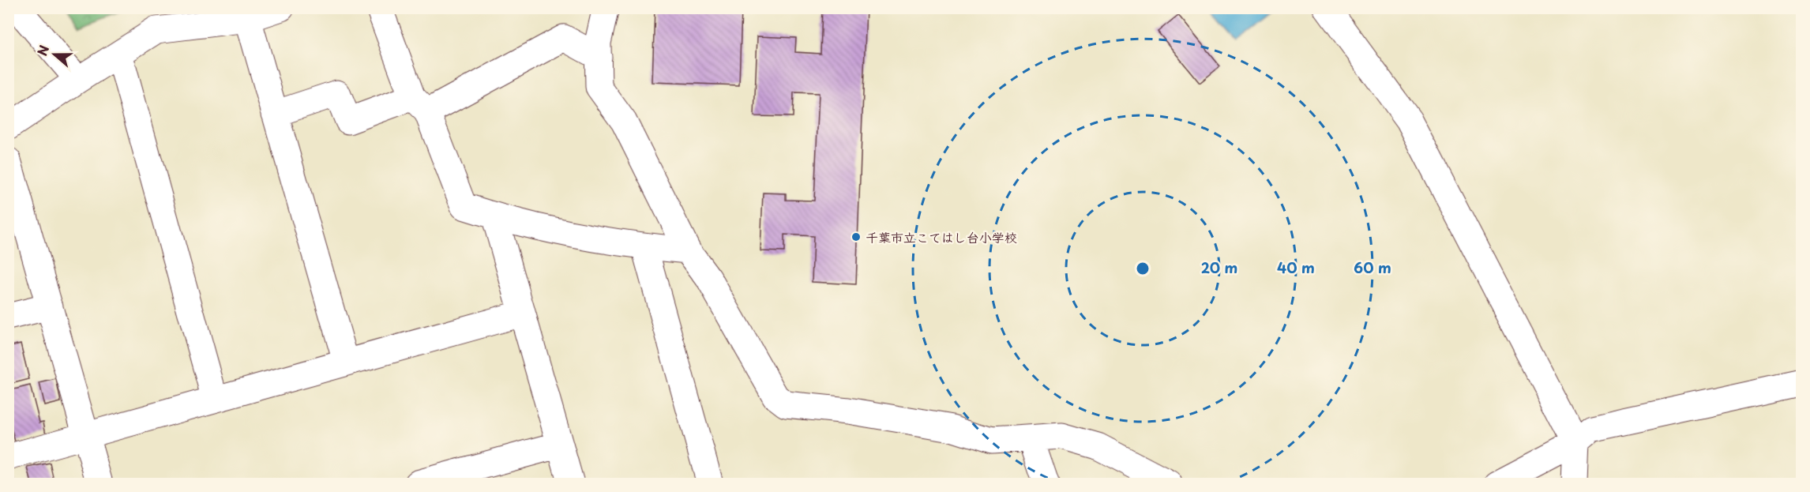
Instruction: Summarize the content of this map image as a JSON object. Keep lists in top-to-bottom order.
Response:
{
  "places": ["千葉市立こてはし台小学校"],
  "north": "left",
  "rings": ["20 m", "40 m", "60 m"]
}
